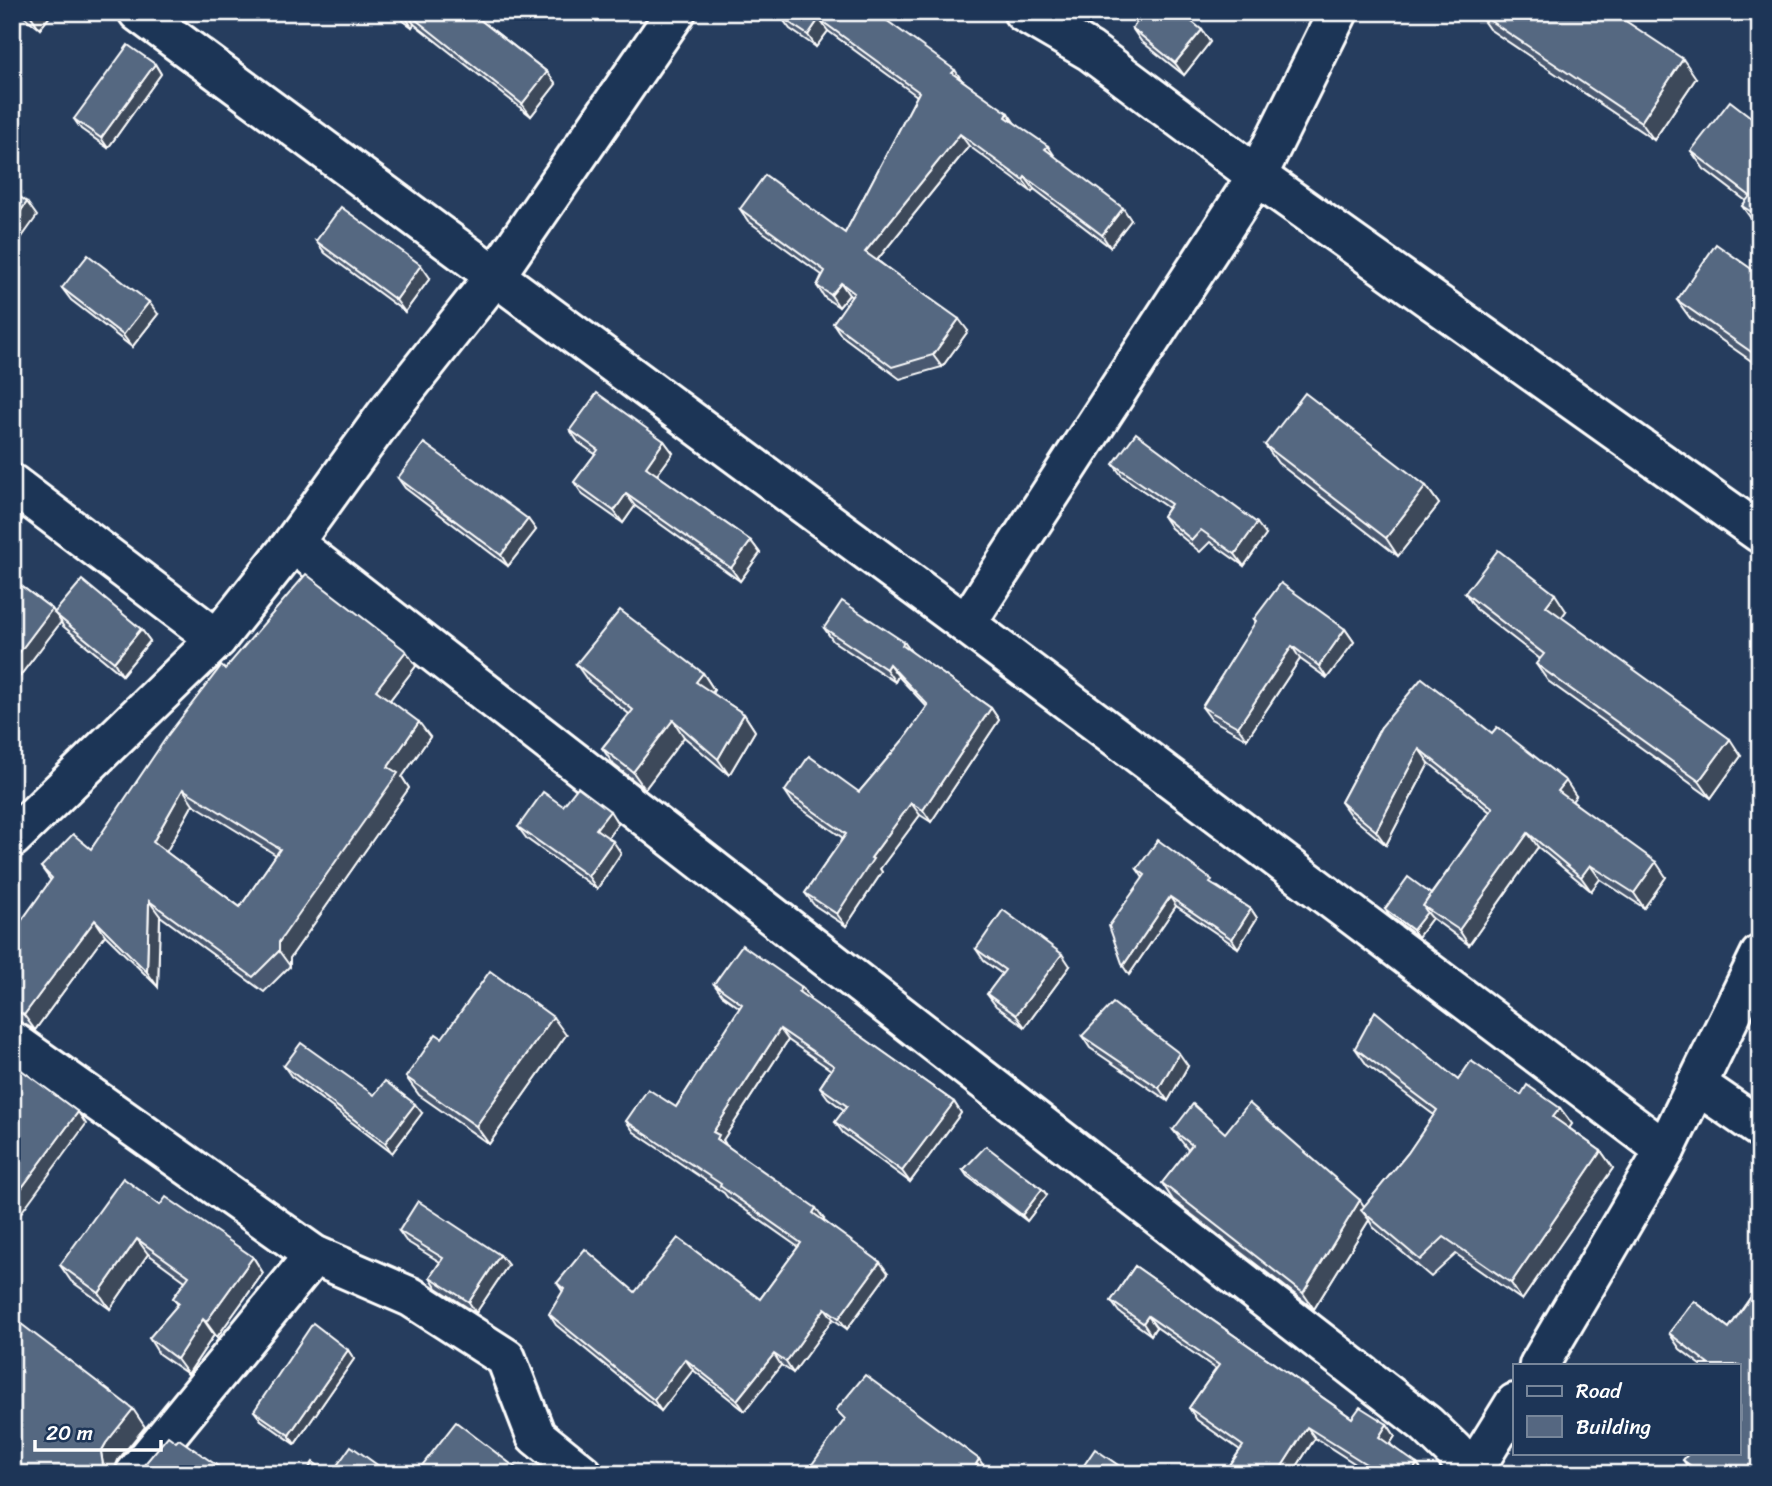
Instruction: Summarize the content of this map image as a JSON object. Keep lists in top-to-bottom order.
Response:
{
  "legend": ["Road", "Building"],
  "scale_bar": "20 m"
}
